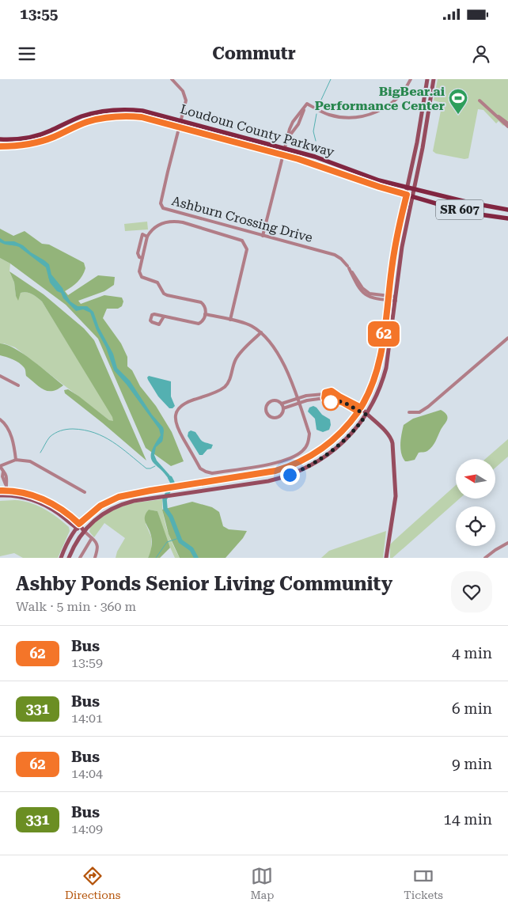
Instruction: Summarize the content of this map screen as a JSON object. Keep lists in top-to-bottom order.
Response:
{
  "streets": {
    "main road": ["Loudoun County Parkway", "SR 607"],
    "street": ["Ashburn Crossing Drive"]
  },
  "crossings": [
    ["Loudoun County Parkway", "Ashburn Crossing Drive"]
  ],
  "places": {
    "sports": ["BigBear.ai Performance Center"]
  },
  "lines": ["bus line 62"],
  "north": "left",
  "page": {
    "status": "13:55",
    "header": "Commutr",
    "on_map": "62",
    "heading": ["Ashby Ponds Senior Living Community", "Walk · 5 min · 360 m"],
    "list": [
      {
        "mark": "62",
        "name": "Bus",
        "note": "13:59",
        "value": "4 min"
      },
      {
        "mark": "331",
        "name": "Bus",
        "note": "14:01",
        "value": "6 min"
      },
      {
        "mark": "62",
        "name": "Bus",
        "note": "14:04",
        "value": "9 min"
      },
      {
        "mark": "331",
        "name": "Bus",
        "note": "14:09",
        "value": "14 min"
      }
    ],
    "tabs": ["Directions", "Map", "Tickets"]
  }
}
